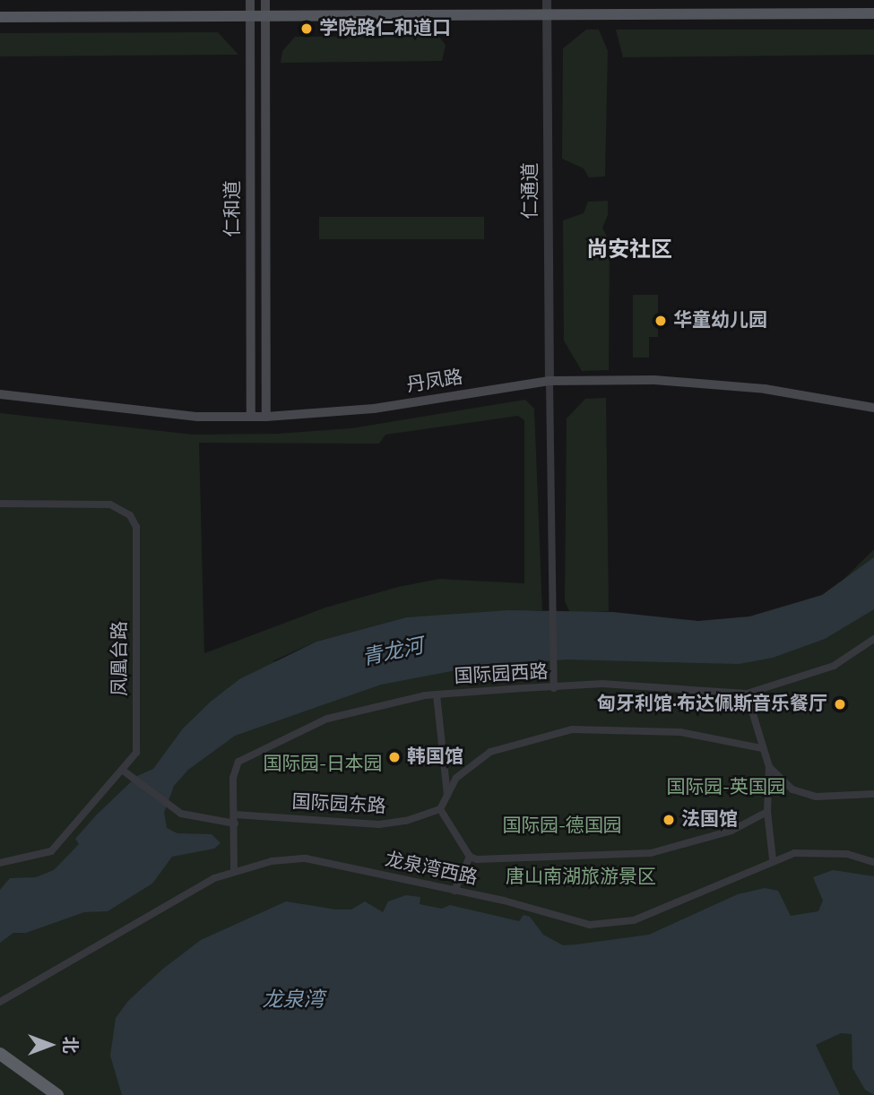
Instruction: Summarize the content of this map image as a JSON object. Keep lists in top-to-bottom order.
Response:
{
  "streets": {
    "main road": ["仁和道", "丹凤路"],
    "street": [
      "仁通道",
      "凤凰台路",
      "国际园西路",
      "国际园东路",
      "龙泉湾西路"
    ]
  },
  "crossings": [
    ["仁通道", "丹凤路"],
    ["仁和道", "丹凤路"],
    ["国际园西路", "国际园东路"],
    ["国际园西路", "龙泉湾西路"]
  ],
  "districts": ["尚安社区"],
  "water": ["青龙河", "龙泉湾"],
  "parks": [
    "国际园-日本园",
    "国际园-英国园",
    "国际园-德国园",
    "唐山南湖旅游景区"
  ],
  "places": [
    "学院路仁和道口",
    "华童幼儿园",
    "匈牙利馆·布达佩斯音乐餐厅",
    "韩国馆",
    "法国馆"
  ],
  "north": "right"
}
